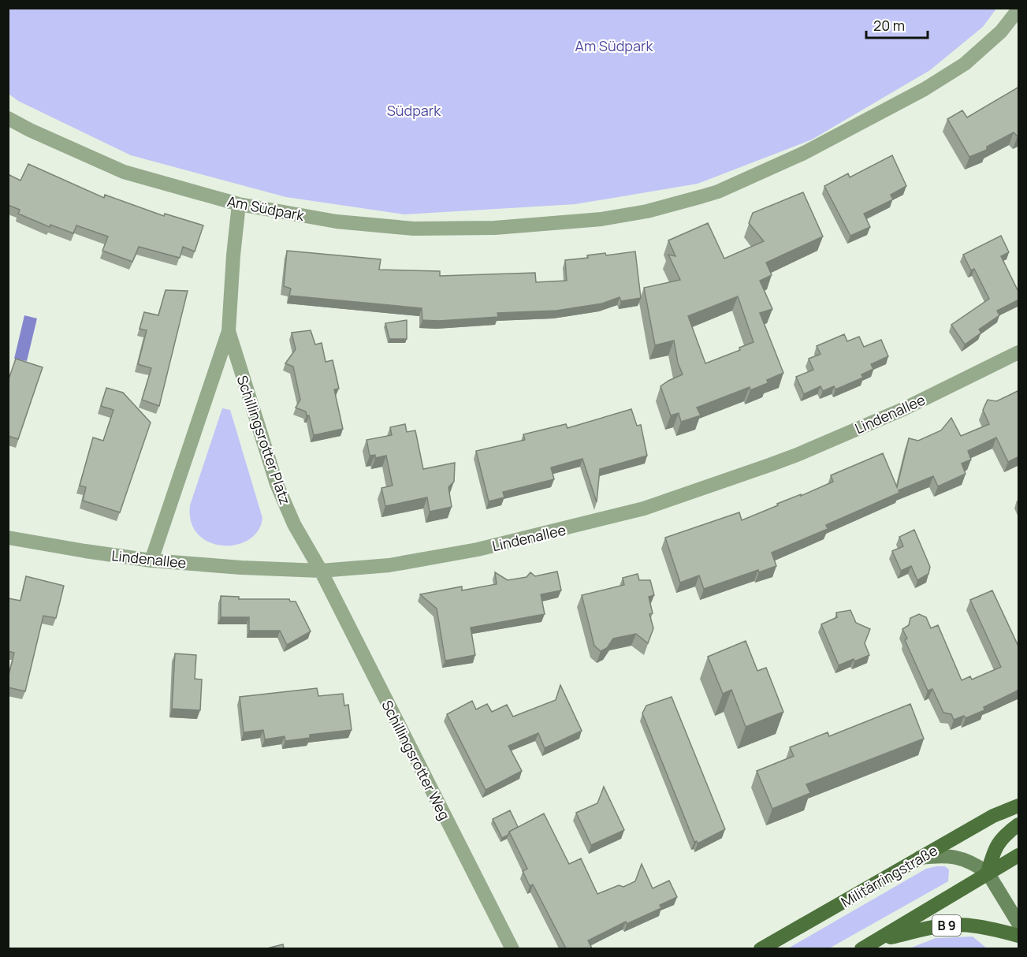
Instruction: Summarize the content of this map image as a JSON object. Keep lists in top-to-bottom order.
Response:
{
  "streets": {
    "main road": ["Militärringstraße", "B 9"],
    "street": [
      "Am Südpark",
      "Lindenallee",
      "Schillingsrotter Platz",
      "Schillingsrotter Weg"
    ]
  },
  "crossings": [
    ["Am Südpark", "Schillingsrotter Platz"],
    ["Lindenallee", "Schillingsrotter Platz"],
    ["Lindenallee", "Schillingsrotter Weg"],
    ["Schillingsrotter Platz", "Schillingsrotter Weg"]
  ],
  "parks": ["Am Südpark", "Südpark"],
  "scale_bar": "20 m"
}
